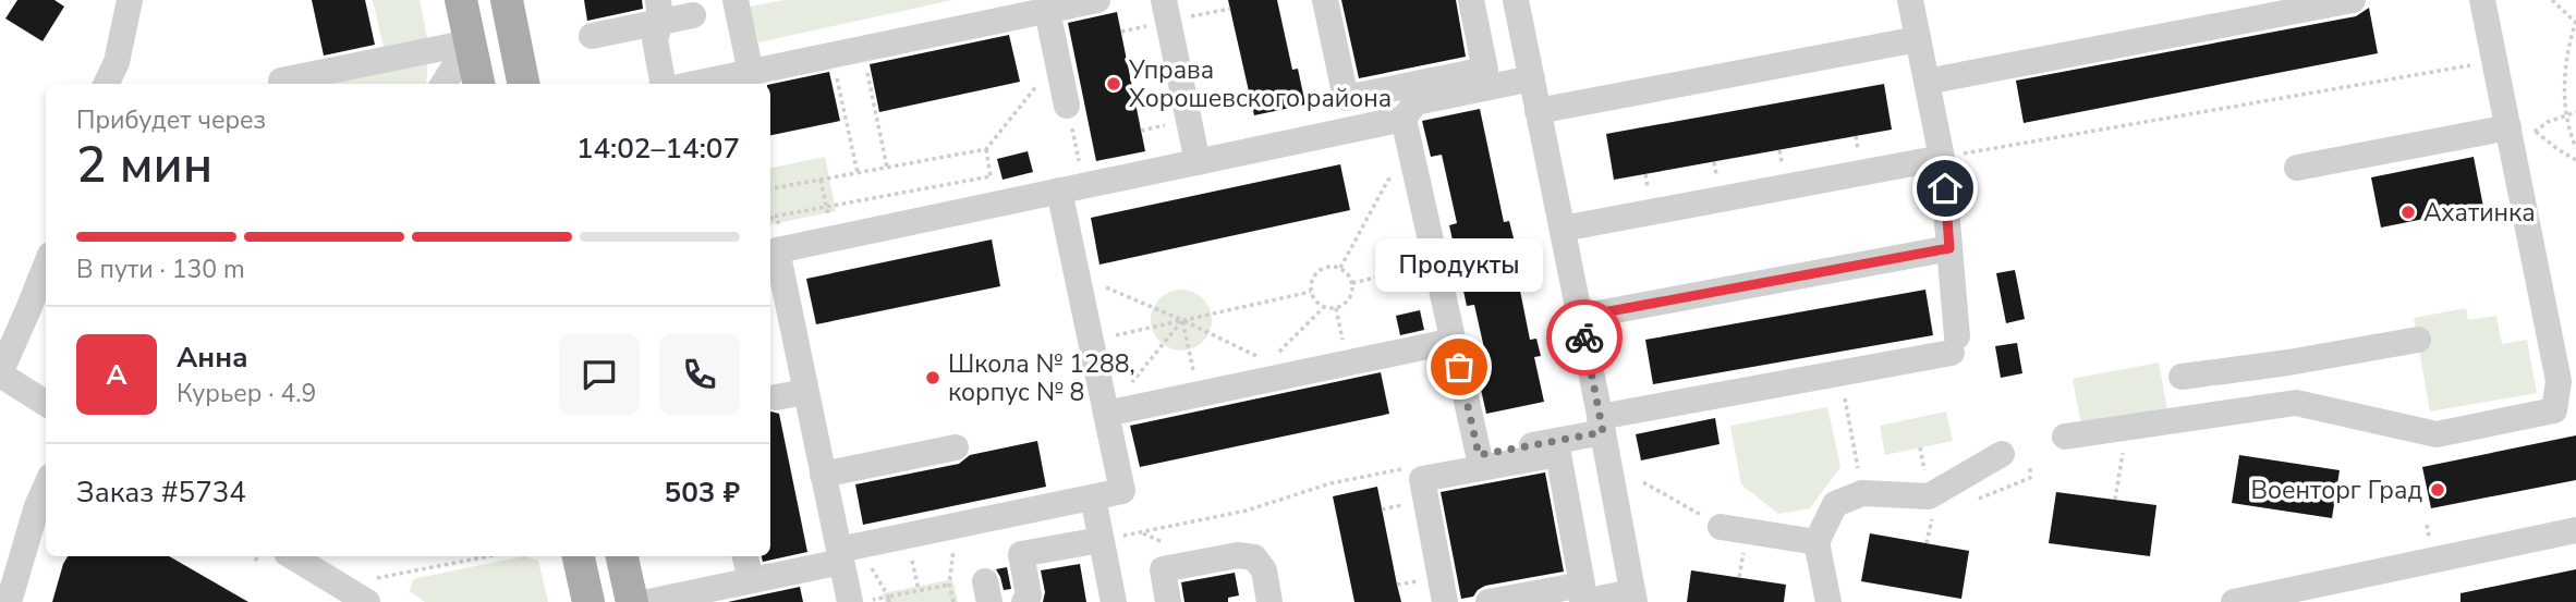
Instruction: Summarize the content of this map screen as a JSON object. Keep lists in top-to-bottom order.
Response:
{
  "places": [
    "Управа Хорошевского района",
    "Ахатинка",
    "Продукты",
    "Школа № 1288, корпус № 8",
    "Военторг Град"
  ],
  "page": {
    "heading": ["2 мин", "Прибудет через", "14:02–14:07"],
    "panel": [
      "Анна",
      "Курьер · 4.9",
      "Заказ #5734",
      "503 ₽"
    ],
    "bar": "В пути · 130 m",
    "bubble": "Продукты",
    "round": "А"
  }
}
